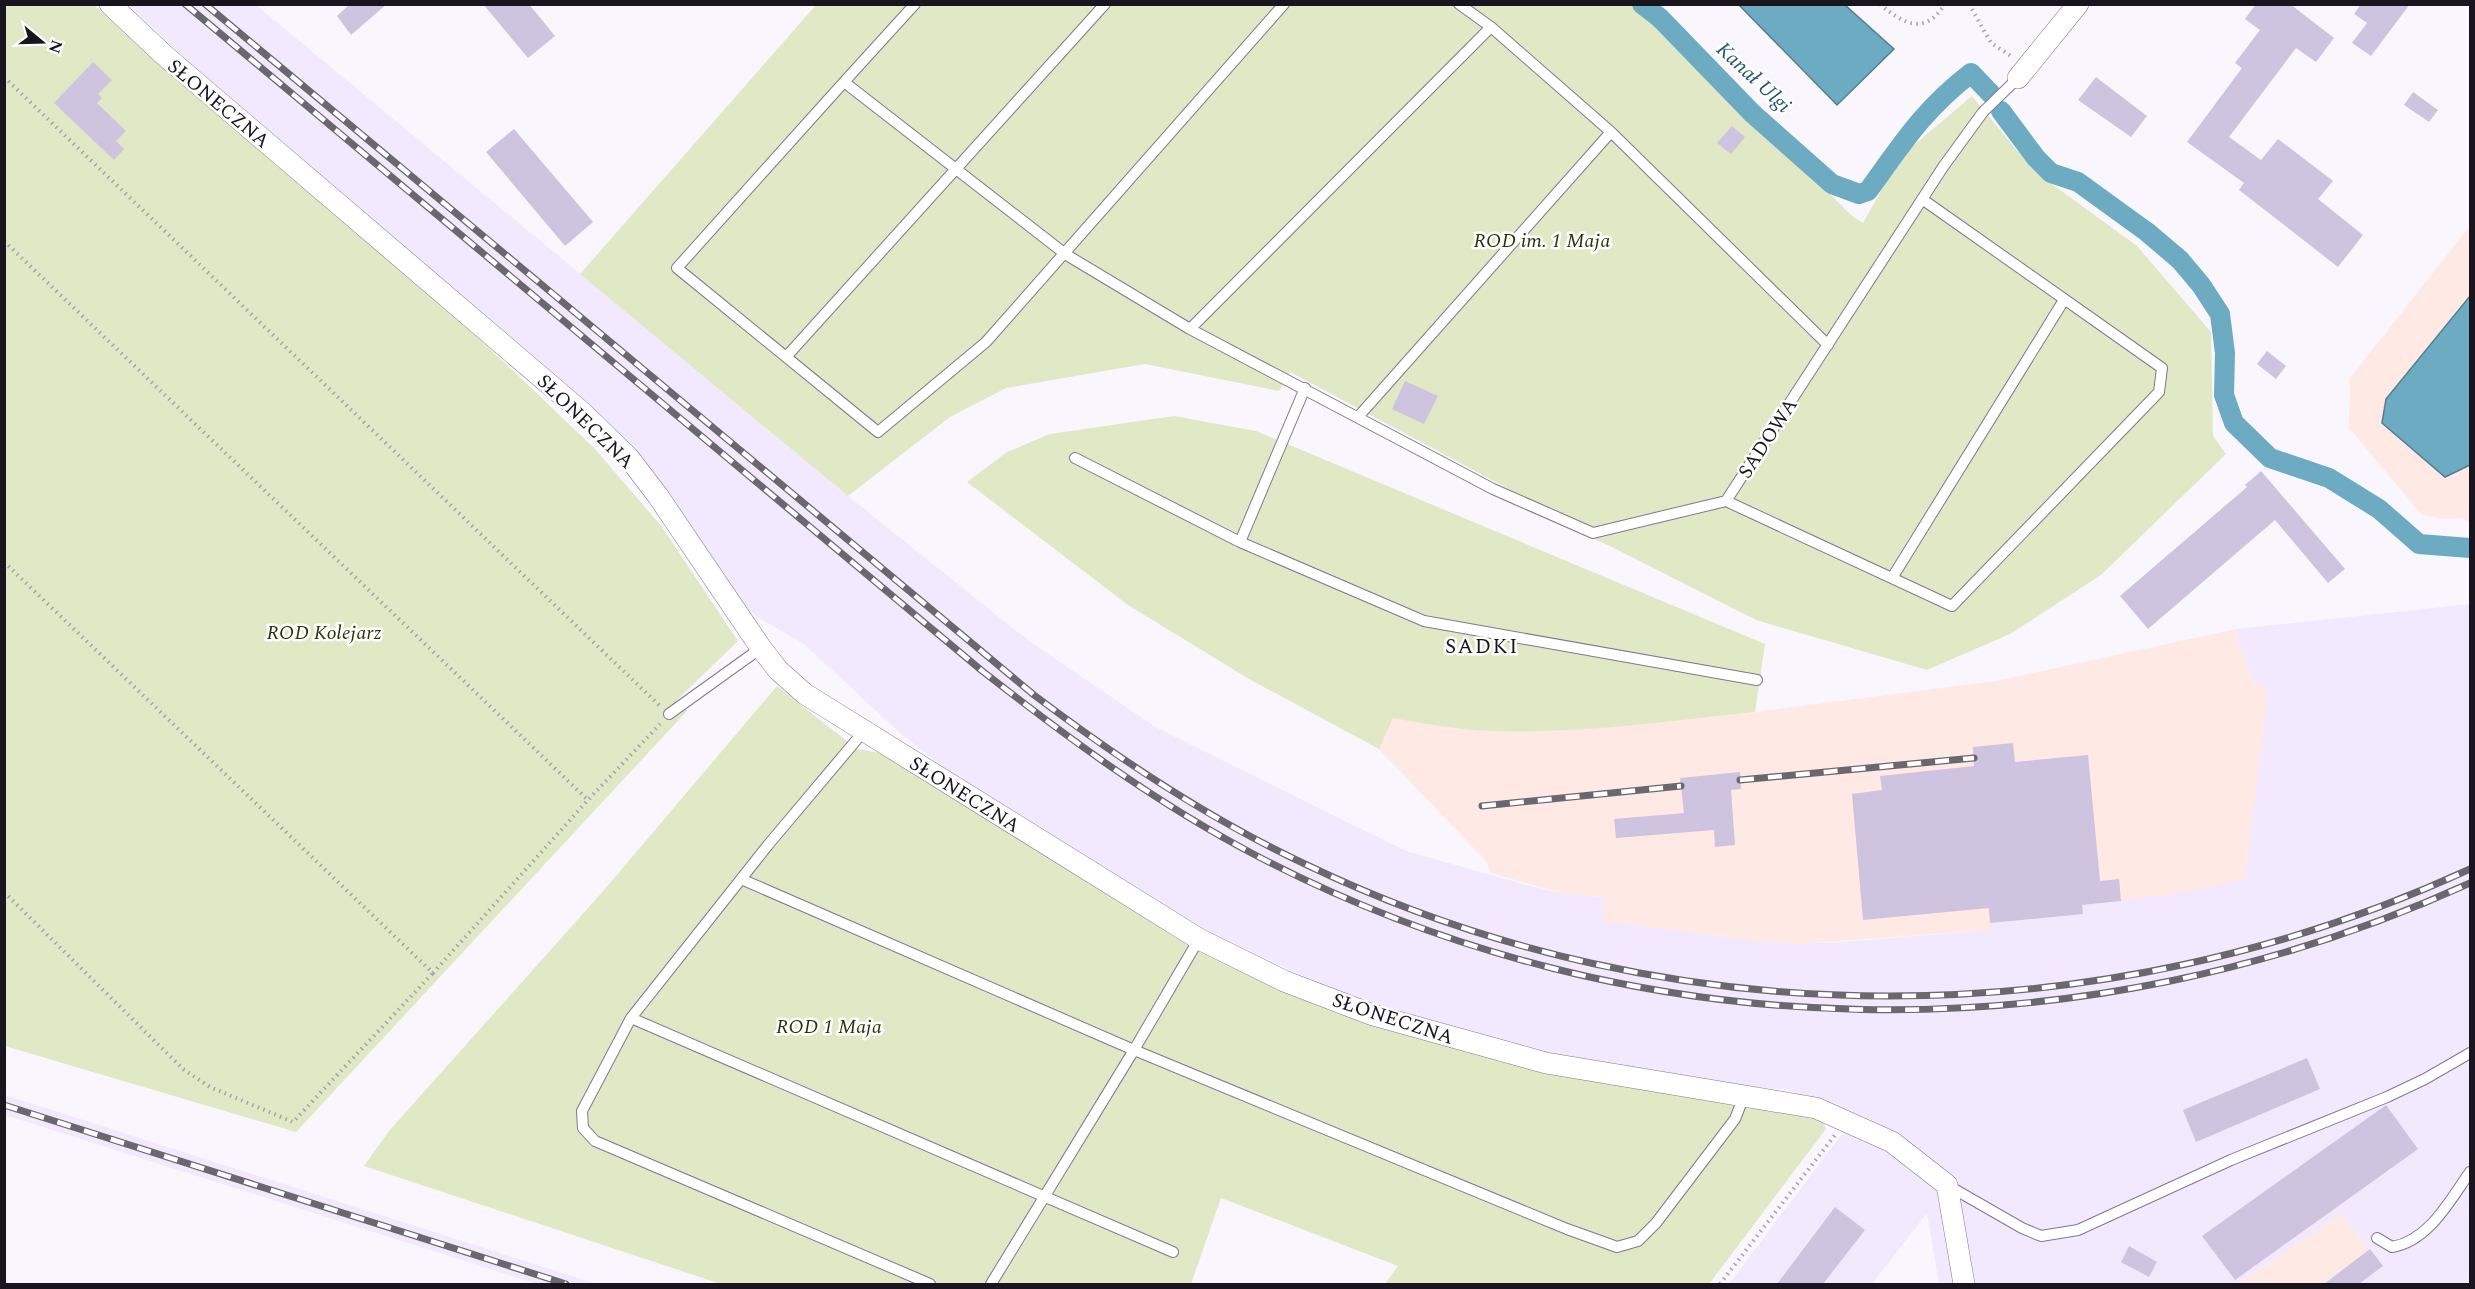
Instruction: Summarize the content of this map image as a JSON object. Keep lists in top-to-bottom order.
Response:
{
  "streets": {
    "street": ["SŁONECZNA", "SADOWA"]
  },
  "districts": ["SADKI"],
  "water": ["Kanał Ulgi"],
  "parks": ["ROD im. 1 Maja", "ROD Kolejarz", "ROD 1 Maja"],
  "north": "right"
}
